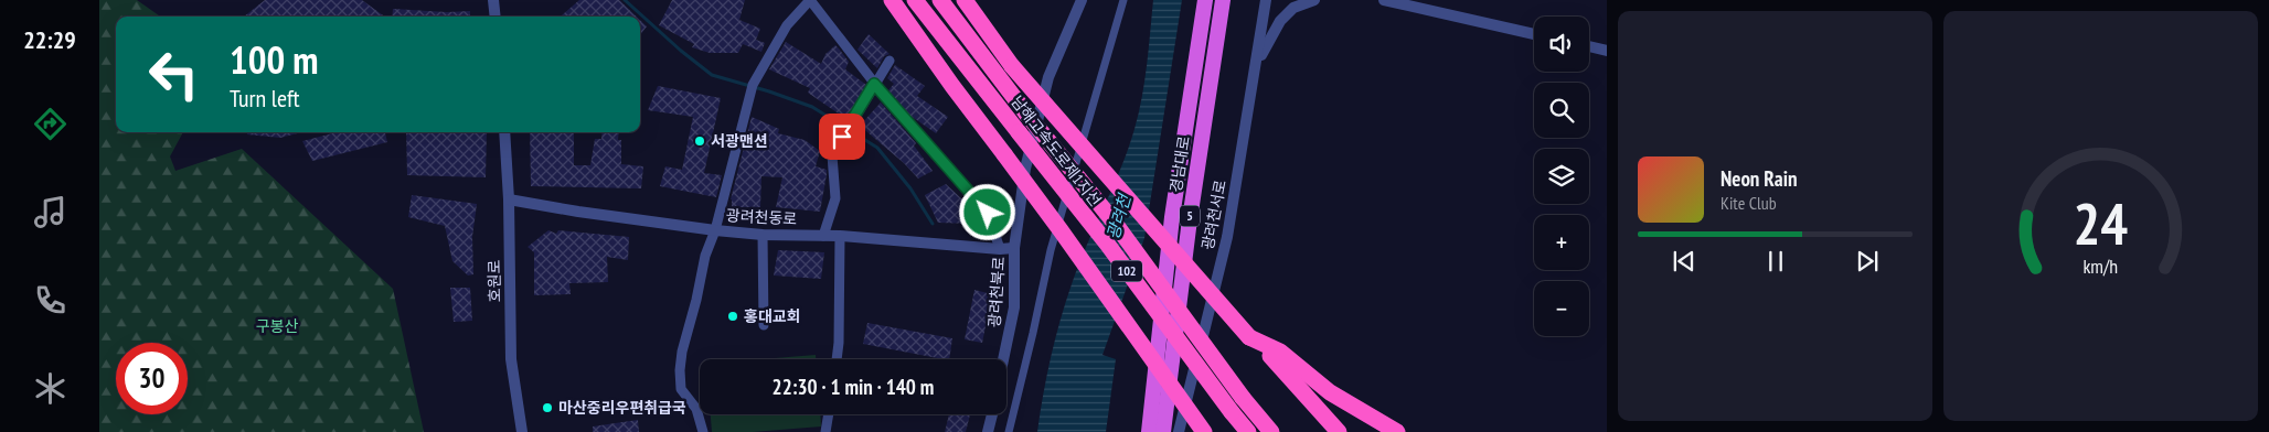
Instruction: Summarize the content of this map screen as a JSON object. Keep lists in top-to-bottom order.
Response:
{
  "streets": {
    "highway": [
      "남해고속도로제1지선",
      "경남대로",
      "5",
      "102"
    ],
    "street": [
      "광려천서로",
      "광려천동로",
      "호원로",
      "광려천북로"
    ]
  },
  "crossings": [
    ["광려천동로", "호원로"],
    ["광려천동로", "광려천북로"]
  ],
  "water": ["광려천"],
  "parks": ["구봉산"],
  "places": ["서광맨션", "홍대교회", "마산중리우편취급국"],
  "page": {
    "tabs": "22:29",
    "map_buttons": ["+", "−"],
    "turn": ["100 m", "Turn left"],
    "song": ["Neon Rain", "Kite Club"],
    "limit": "30",
    "trip": "22:30 · 1 min · 140 m",
    "gauge": ["24", "km/h"]
  }
}
